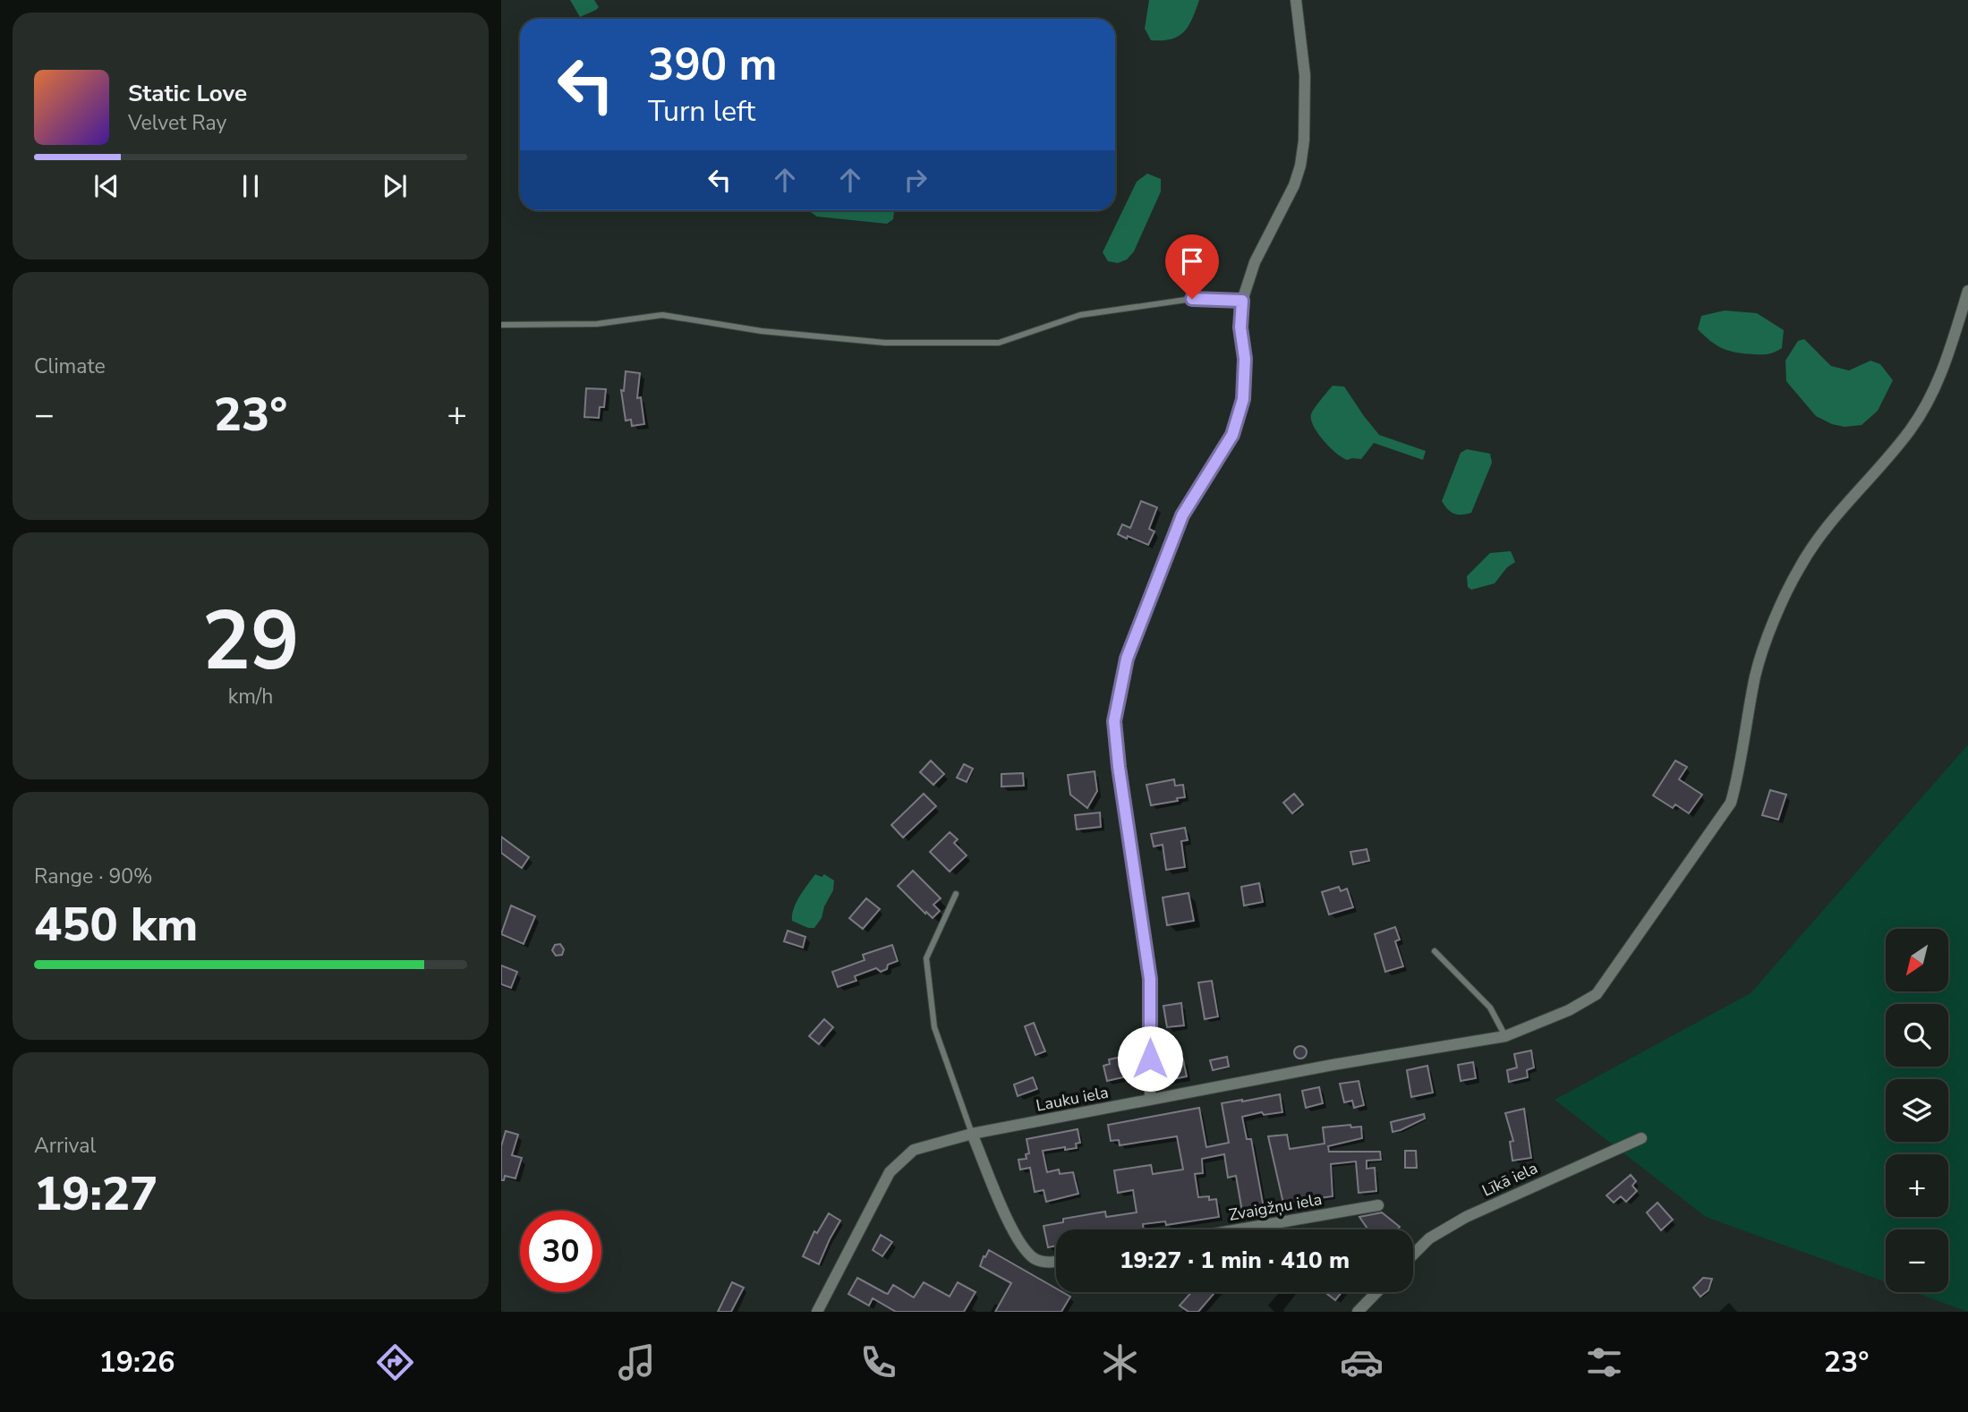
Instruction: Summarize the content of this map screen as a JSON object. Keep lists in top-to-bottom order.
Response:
{
  "streets": {
    "street": ["Lauku iela", "Līkā iela", "Zvaigžņu iela"]
  },
  "north": "bottom left",
  "page": {
    "turn": ["390 m", "Turn left"],
    "song": ["Static Love", "Velvet Ray"],
    "tile": [
      "Climate",
      ["29", "km/h"],
      ["Range · 90%", "450 km"],
      ["Arrival", "19:27"]
    ],
    "heat": ["−", "23°", "+"],
    "map_buttons": ["+", "−"],
    "limit": "30",
    "trip": "19:27 · 1 min · 410 m",
    "tabs": ["19:26", "23°"]
  }
}
